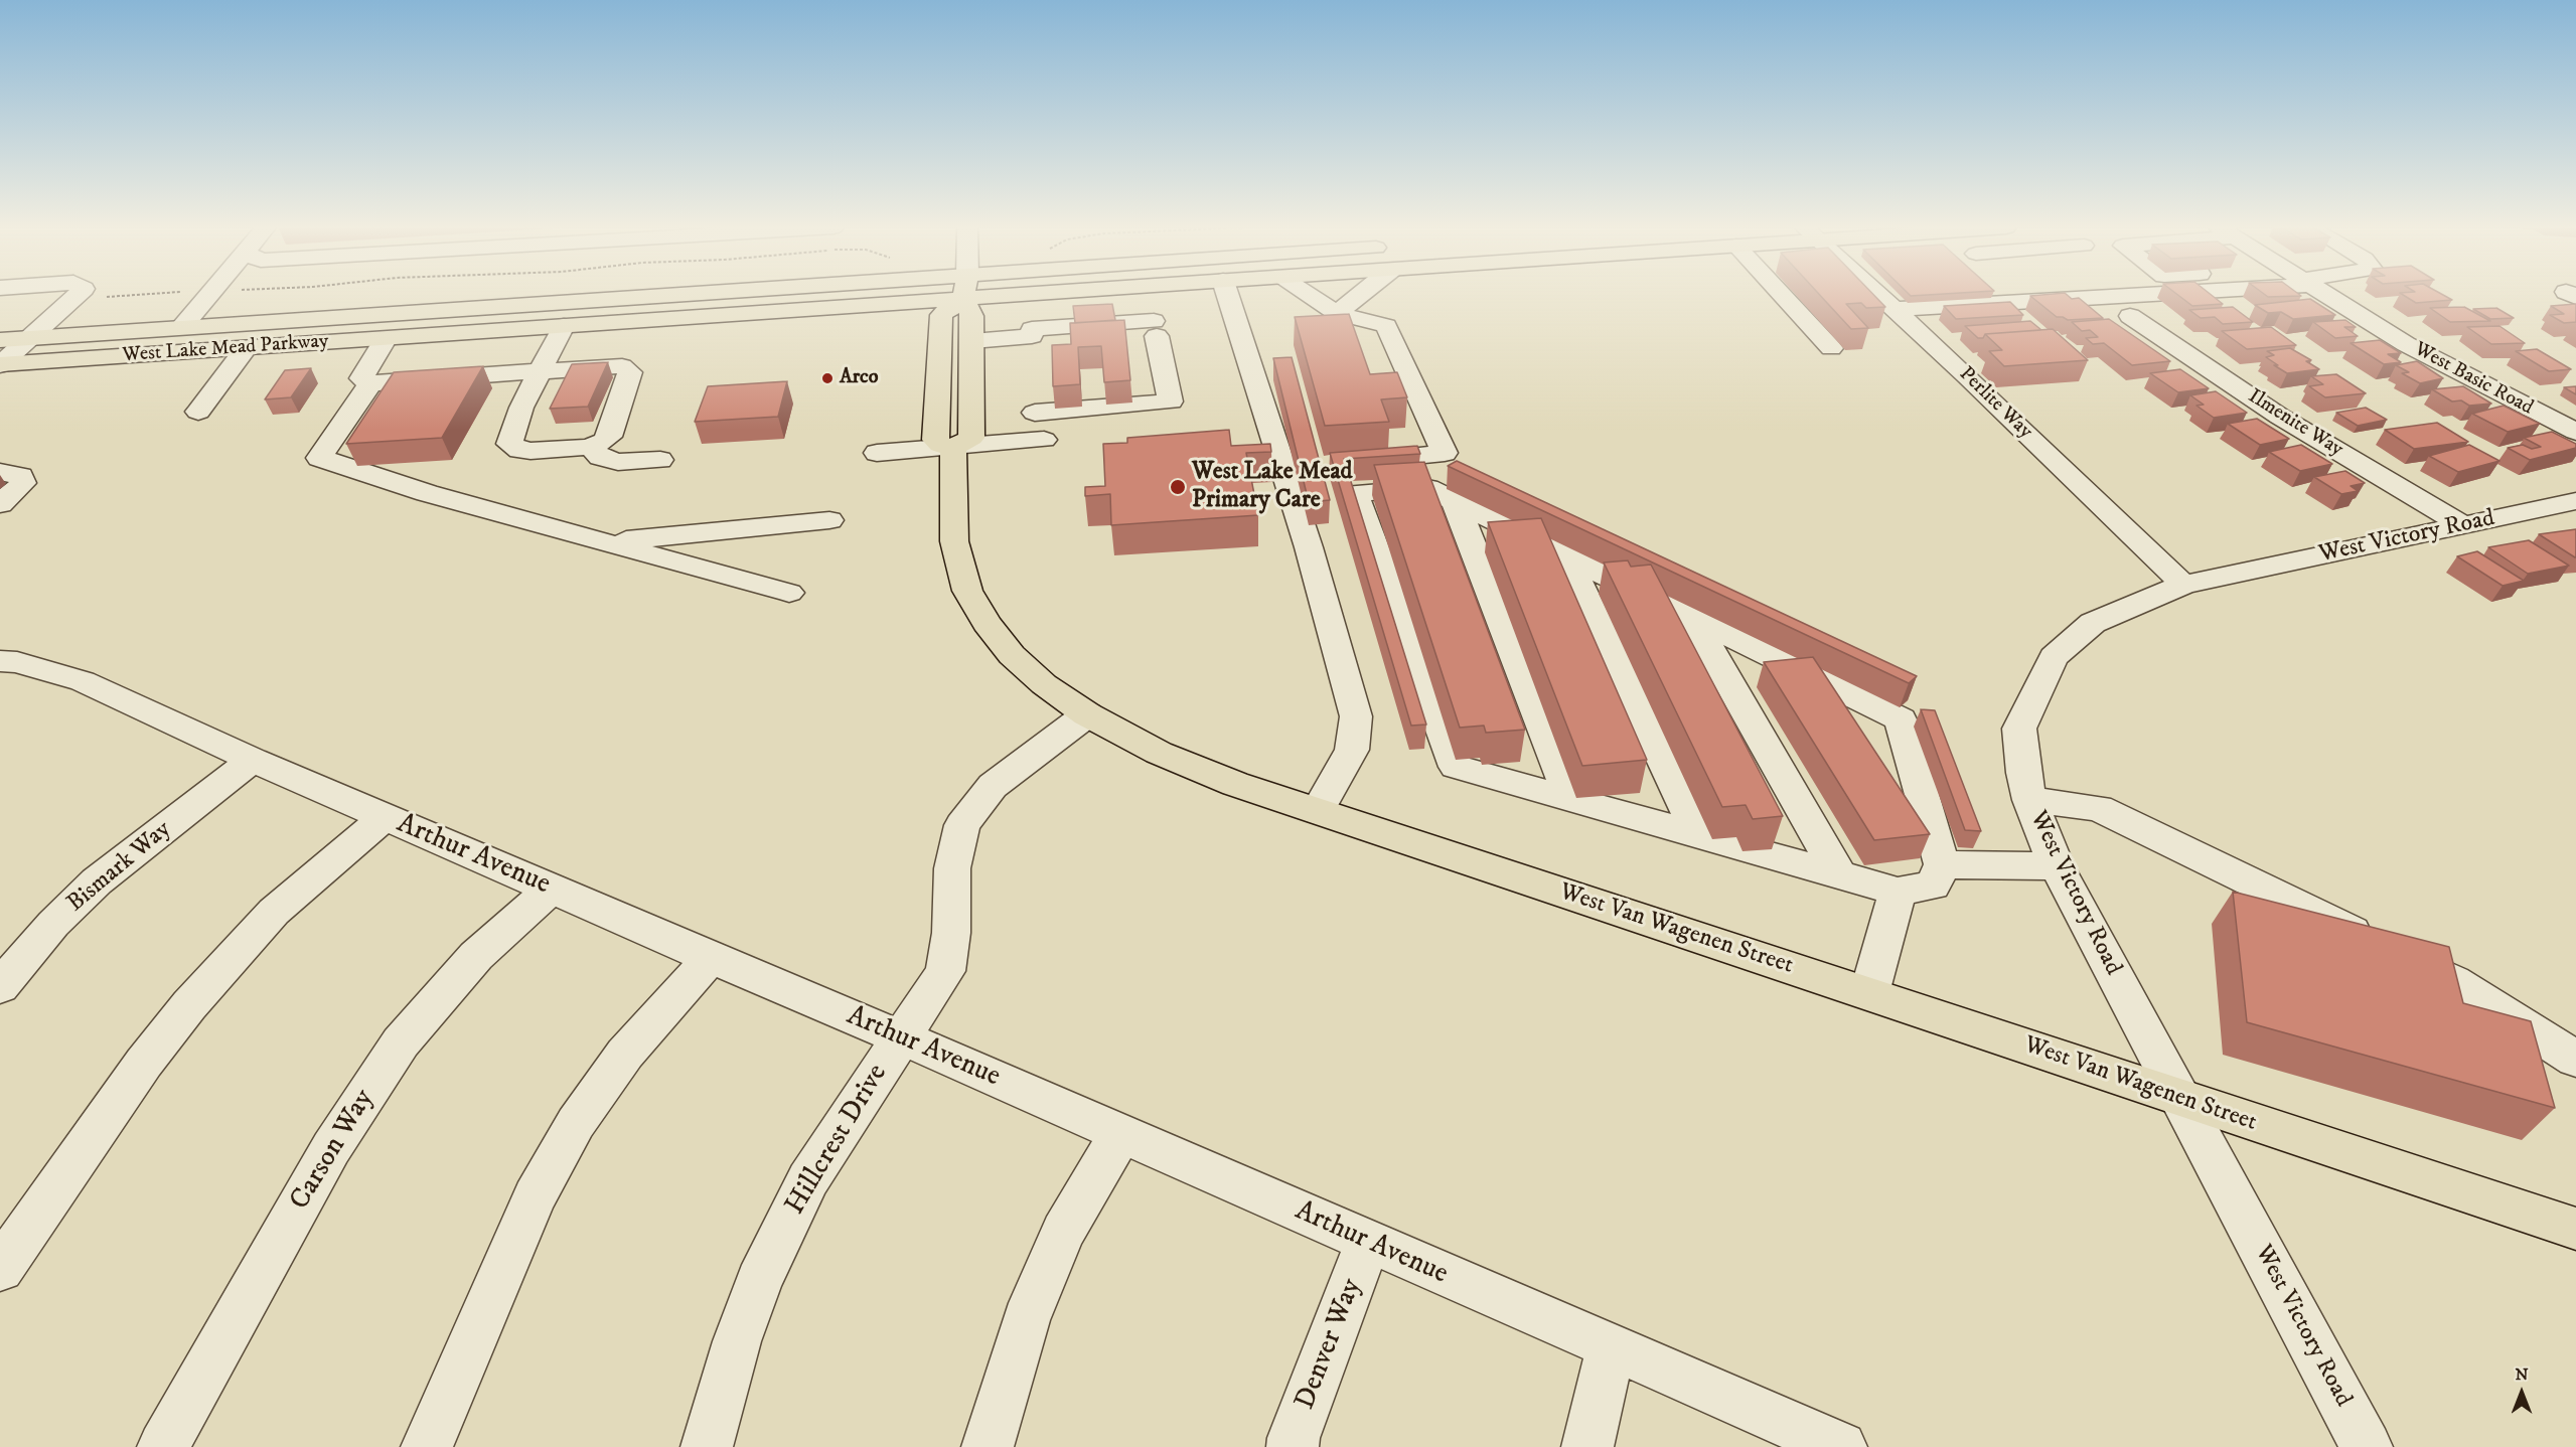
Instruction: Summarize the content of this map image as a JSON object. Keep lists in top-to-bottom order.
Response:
{
  "streets": {
    "main road": ["West Lake Mead Parkway", "West Van Wagenen Street"],
    "street": [
      "West Basic Road",
      "Perlite Way",
      "Ilmenite Way",
      "West Victory Road",
      "Arthur Avenue",
      "Bismark Way",
      "Hillcrest Drive",
      "Carson Way",
      "Denver Way"
    ]
  },
  "crossings": [
    ["Perlite Way", "West Victory Road"],
    ["Ilmenite Way", "West Victory Road"],
    ["West Victory Road", "West Van Wagenen Street"],
    ["Arthur Avenue", "Bismark Way"],
    ["Arthur Avenue", "Hillcrest Drive"],
    ["Arthur Avenue", "Carson Way"],
    ["Arthur Avenue", "Denver Way"],
    ["West Van Wagenen Street", "Hillcrest Drive"]
  ],
  "places": ["Arco", "West Lake Mead Primary Care"],
  "north": "top"
}
